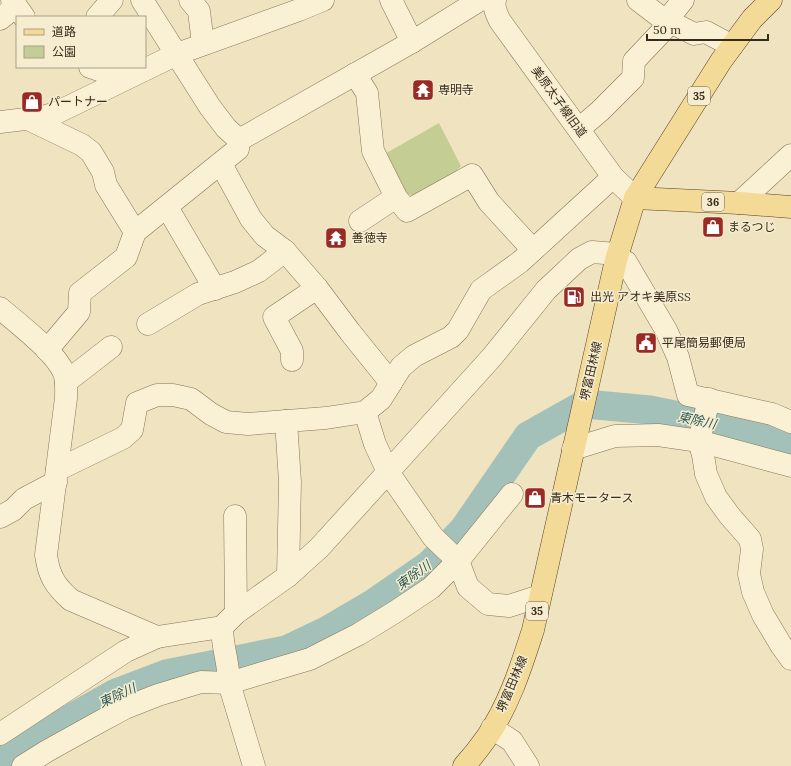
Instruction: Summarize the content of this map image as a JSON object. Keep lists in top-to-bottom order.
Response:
{
  "streets": {
    "main road": ["35", "36", "堺富田林線"],
    "street": ["美原太子線旧道"]
  },
  "crossings": [
    ["美原太子線旧道", "36"],
    ["美原太子線旧道", "堺富田林線"],
    ["36", "堺富田林線"]
  ],
  "water": ["東除川"],
  "places": {
    "temple": ["専明寺", "善徳寺"],
    "shop": ["パートナー", "まるつじ", "青木モータース"],
    "fuel station": ["出光 アオキ美原SS"],
    "public building": ["平尾簡易郵便局"]
  },
  "legend": ["道路", "公園"],
  "scale_bar": "50 m"
}
